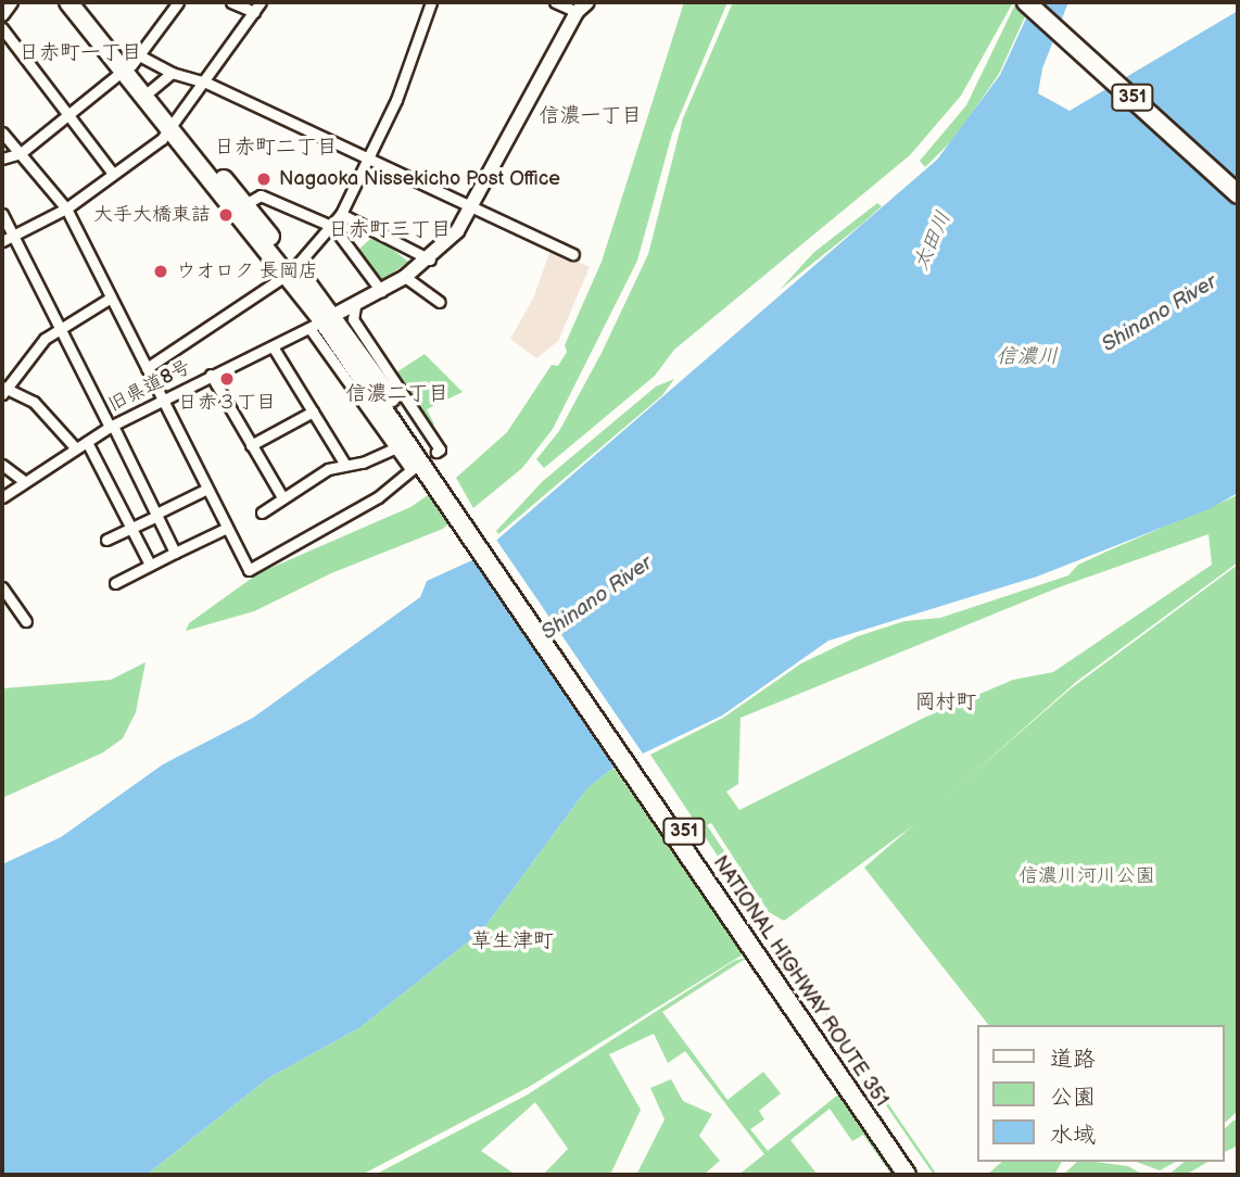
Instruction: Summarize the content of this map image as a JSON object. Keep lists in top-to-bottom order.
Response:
{
  "streets": {
    "highway": ["351", "NATIONAL HIGHWAY ROUTE 351"],
    "street": ["旧県道8号"]
  },
  "crossings": [
    ["旧県道8号", "NATIONAL HIGHWAY ROUTE 351"]
  ],
  "districts": [
    "日赤町一丁目",
    "信濃一丁目",
    "日赤町二丁目",
    "日赤町三丁目",
    "信濃二丁目",
    "岡村町",
    "草生津町"
  ],
  "water": ["太田川", "Shinano River", "信濃川"],
  "parks": ["信濃川河川公園"],
  "places": [
    "Nagaoka Nissekicho Post Office",
    "大手大橋東詰",
    "ウオロク 長岡店",
    "日赤３丁目"
  ],
  "legend": ["道路", "公園", "水域"]
}
